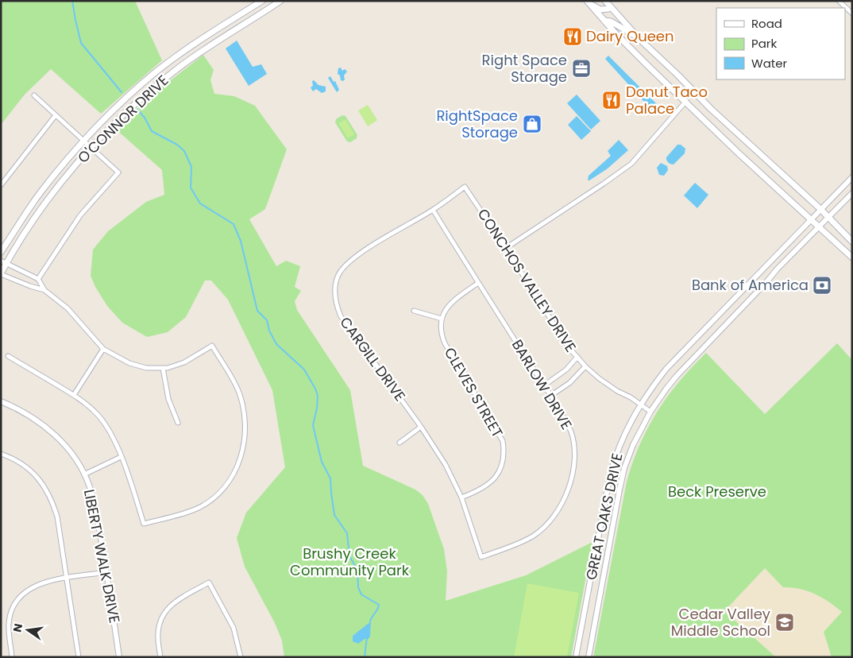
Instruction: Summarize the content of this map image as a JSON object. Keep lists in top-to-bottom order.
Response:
{
  "streets": {
    "main road": ["O'CONNOR DRIVE"],
    "street": [
      "CONCHOS VALLEY DRIVE",
      "CARGILL DRIVE",
      "BARLOW DRIVE",
      "CLEVES STREET",
      "GREAT OAKS DRIVE",
      "LIBERTY WALK DRIVE"
    ]
  },
  "crossings": [
    ["CONCHOS VALLEY DRIVE", "CARGILL DRIVE"],
    ["CONCHOS VALLEY DRIVE", "GREAT OAKS DRIVE"],
    ["CARGILL DRIVE", "BARLOW DRIVE"],
    ["CARGILL DRIVE", "CLEVES STREET"]
  ],
  "parks": ["Beck Preserve", "Brushy Creek Community Park"],
  "places": {
    "restaurant": ["Dairy Queen", "Donut Taco Palace"],
    "office": ["Right Space Storage"],
    "shop": ["RightSpace Storage"],
    "bank": ["Bank of America"],
    "school or university": ["Cedar Valley Middle School"]
  },
  "legend": ["Road", "Park", "Water"],
  "north": "left"
}
